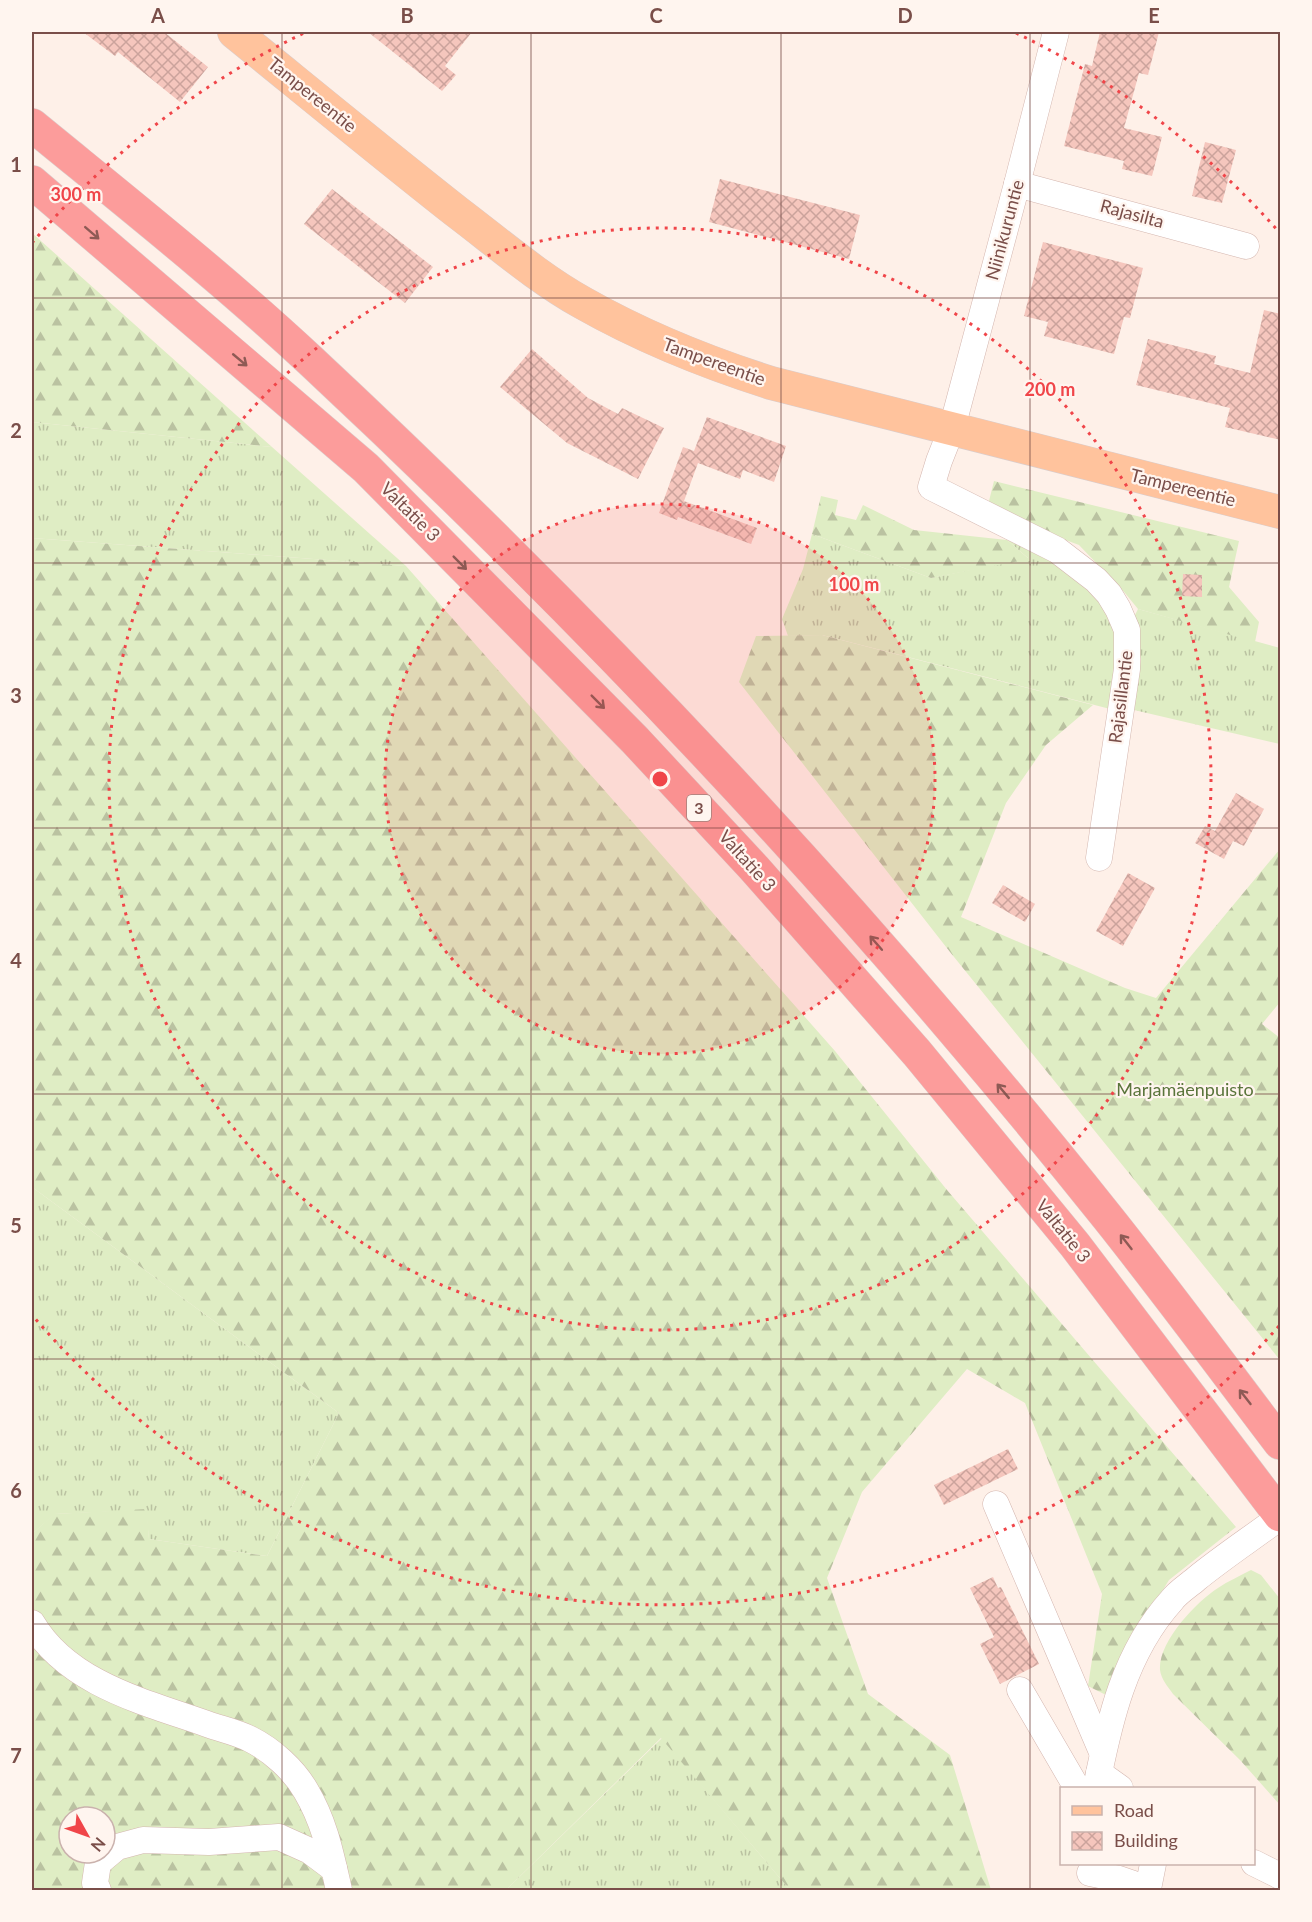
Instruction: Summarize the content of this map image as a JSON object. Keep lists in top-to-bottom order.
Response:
{
  "streets": {
    "highway": ["Valtatie 3", "3"],
    "main road": ["Tampereentie"],
    "street": ["Rajasilta", "Niinikuruntie", "Rajasillantie"]
  },
  "crossings": [
    ["Tampereentie", "Niinikuruntie"],
    ["Tampereentie", "Rajasillantie"],
    ["Rajasilta", "Niinikuruntie"],
    ["Niinikuruntie", "Rajasillantie"]
  ],
  "parks": ["Marjamäenpuisto"],
  "legend": ["Road", "Building"],
  "north": "bottom right",
  "grid": {
    "columns": [
      "A",
      "B",
      "C",
      "D",
      "E"
    ],
    "rows": [
      "1",
      "2",
      "3",
      "4",
      "5",
      "6",
      "7"
    ]
  },
  "rings": ["300 m", "200 m", "100 m"]
}
